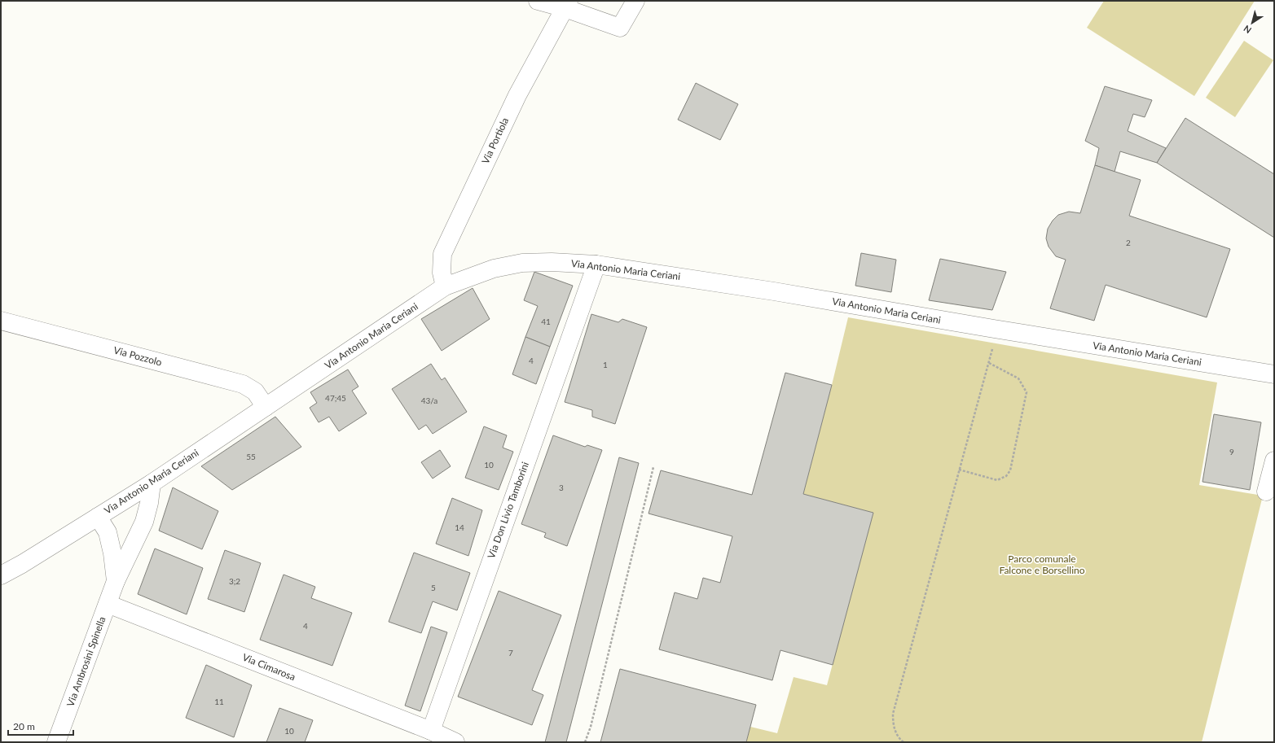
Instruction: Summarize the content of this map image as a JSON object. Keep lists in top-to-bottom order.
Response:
{
  "streets": {
    "street": [
      "Via Portiola",
      "Via Antonio Maria Ceriani",
      "Via Pozzolo",
      "Via Don Livio Tamborini",
      "Via Ambrosini Spinella",
      "Via Cimarosa"
    ]
  },
  "crossings": [
    ["Via Portiola", "Via Antonio Maria Ceriani"],
    ["Via Antonio Maria Ceriani", "Via Pozzolo"],
    ["Via Antonio Maria Ceriani", "Via Don Livio Tamborini"],
    ["Via Antonio Maria Ceriani", "Via Ambrosini Spinella"],
    ["Via Don Livio Tamborini", "Via Cimarosa"],
    ["Via Ambrosini Spinella", "Via Cimarosa"]
  ],
  "parks": ["Parco comunale Falcone e Borsellino"],
  "house_numbers": [
    "2",
    "41",
    "4",
    "1",
    "47;45",
    "43/a",
    "9",
    "55",
    "10",
    "3",
    "14",
    "3;2",
    "5",
    "4",
    "7",
    "11",
    "10"
  ],
  "scale_bar": "20 m",
  "north": "bottom left"
}
